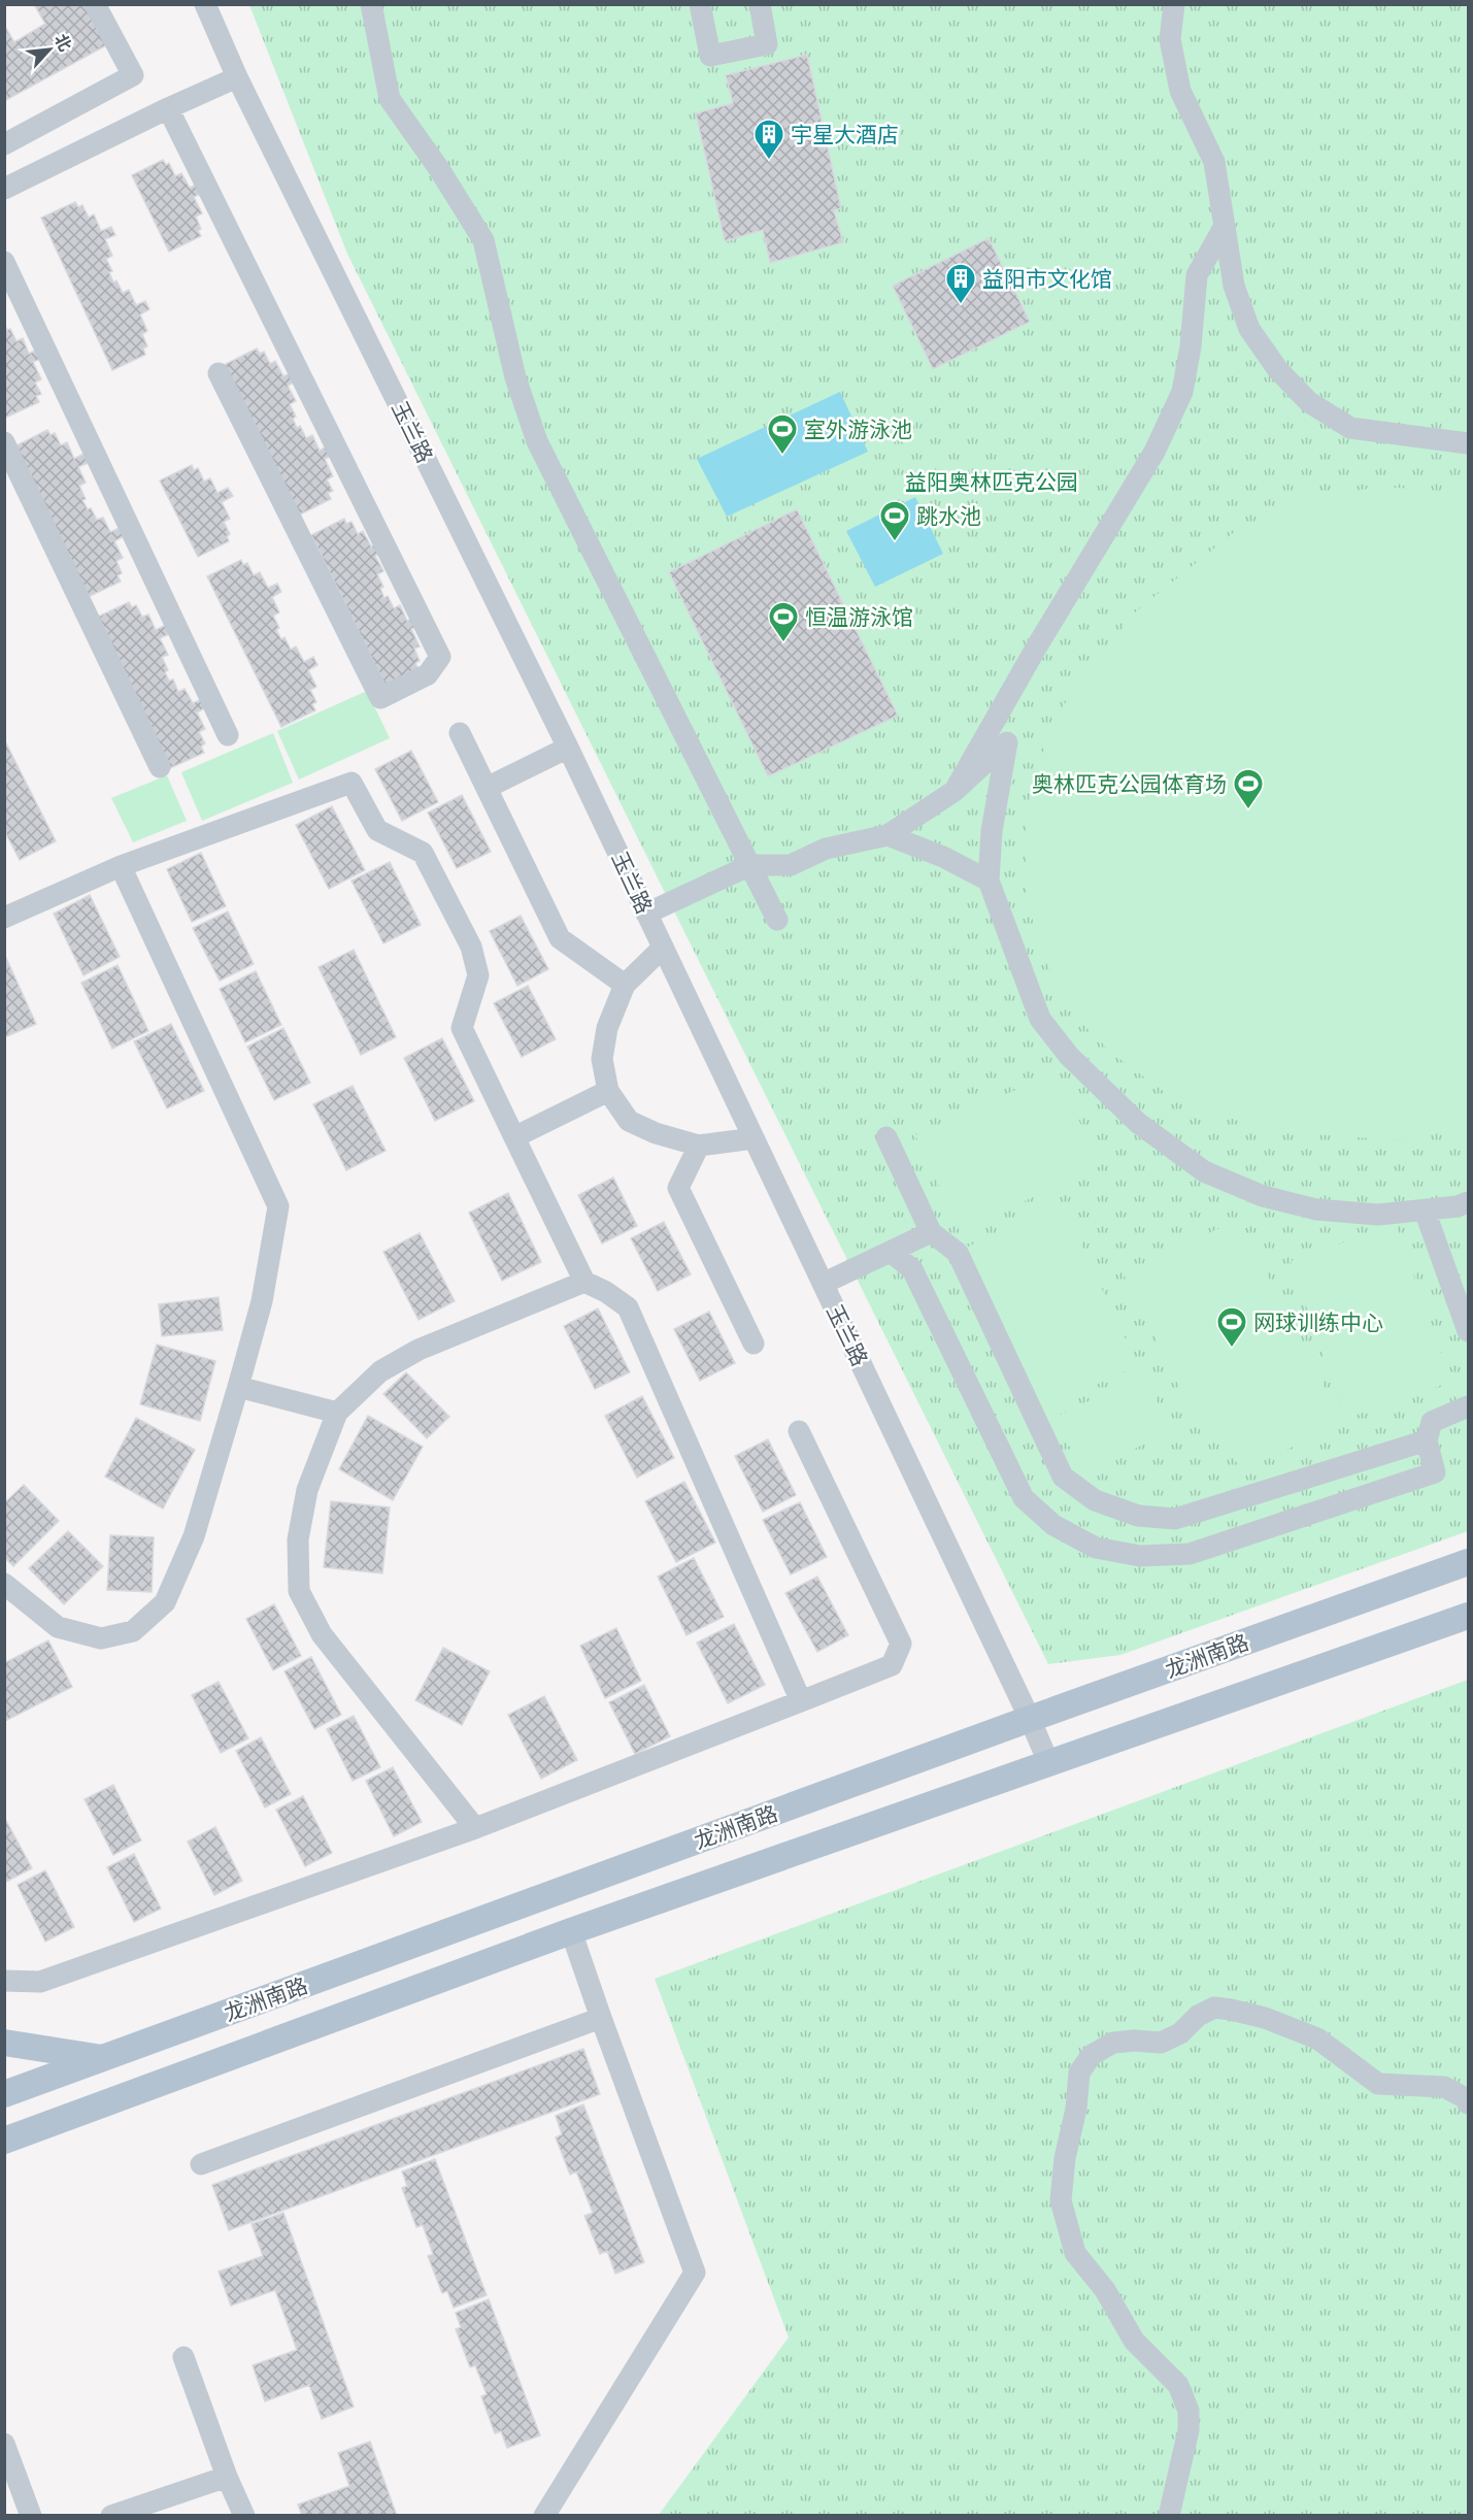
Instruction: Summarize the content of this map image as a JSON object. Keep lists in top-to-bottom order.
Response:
{
  "streets": {
    "main road": ["龙洲南路"],
    "street": ["玉兰路"]
  },
  "crossings": [
    ["玉兰路", "龙洲南路"]
  ],
  "parks": ["益阳奥林匹克公园"],
  "places": {
    "building": ["宇星大酒店", "益阳市文化馆"],
    "sports": [
      "室外游泳池",
      "跳水池",
      "恒温游泳馆",
      "奥林匹克公园体育场",
      "网球训练中心"
    ]
  },
  "north": "top right"
}
